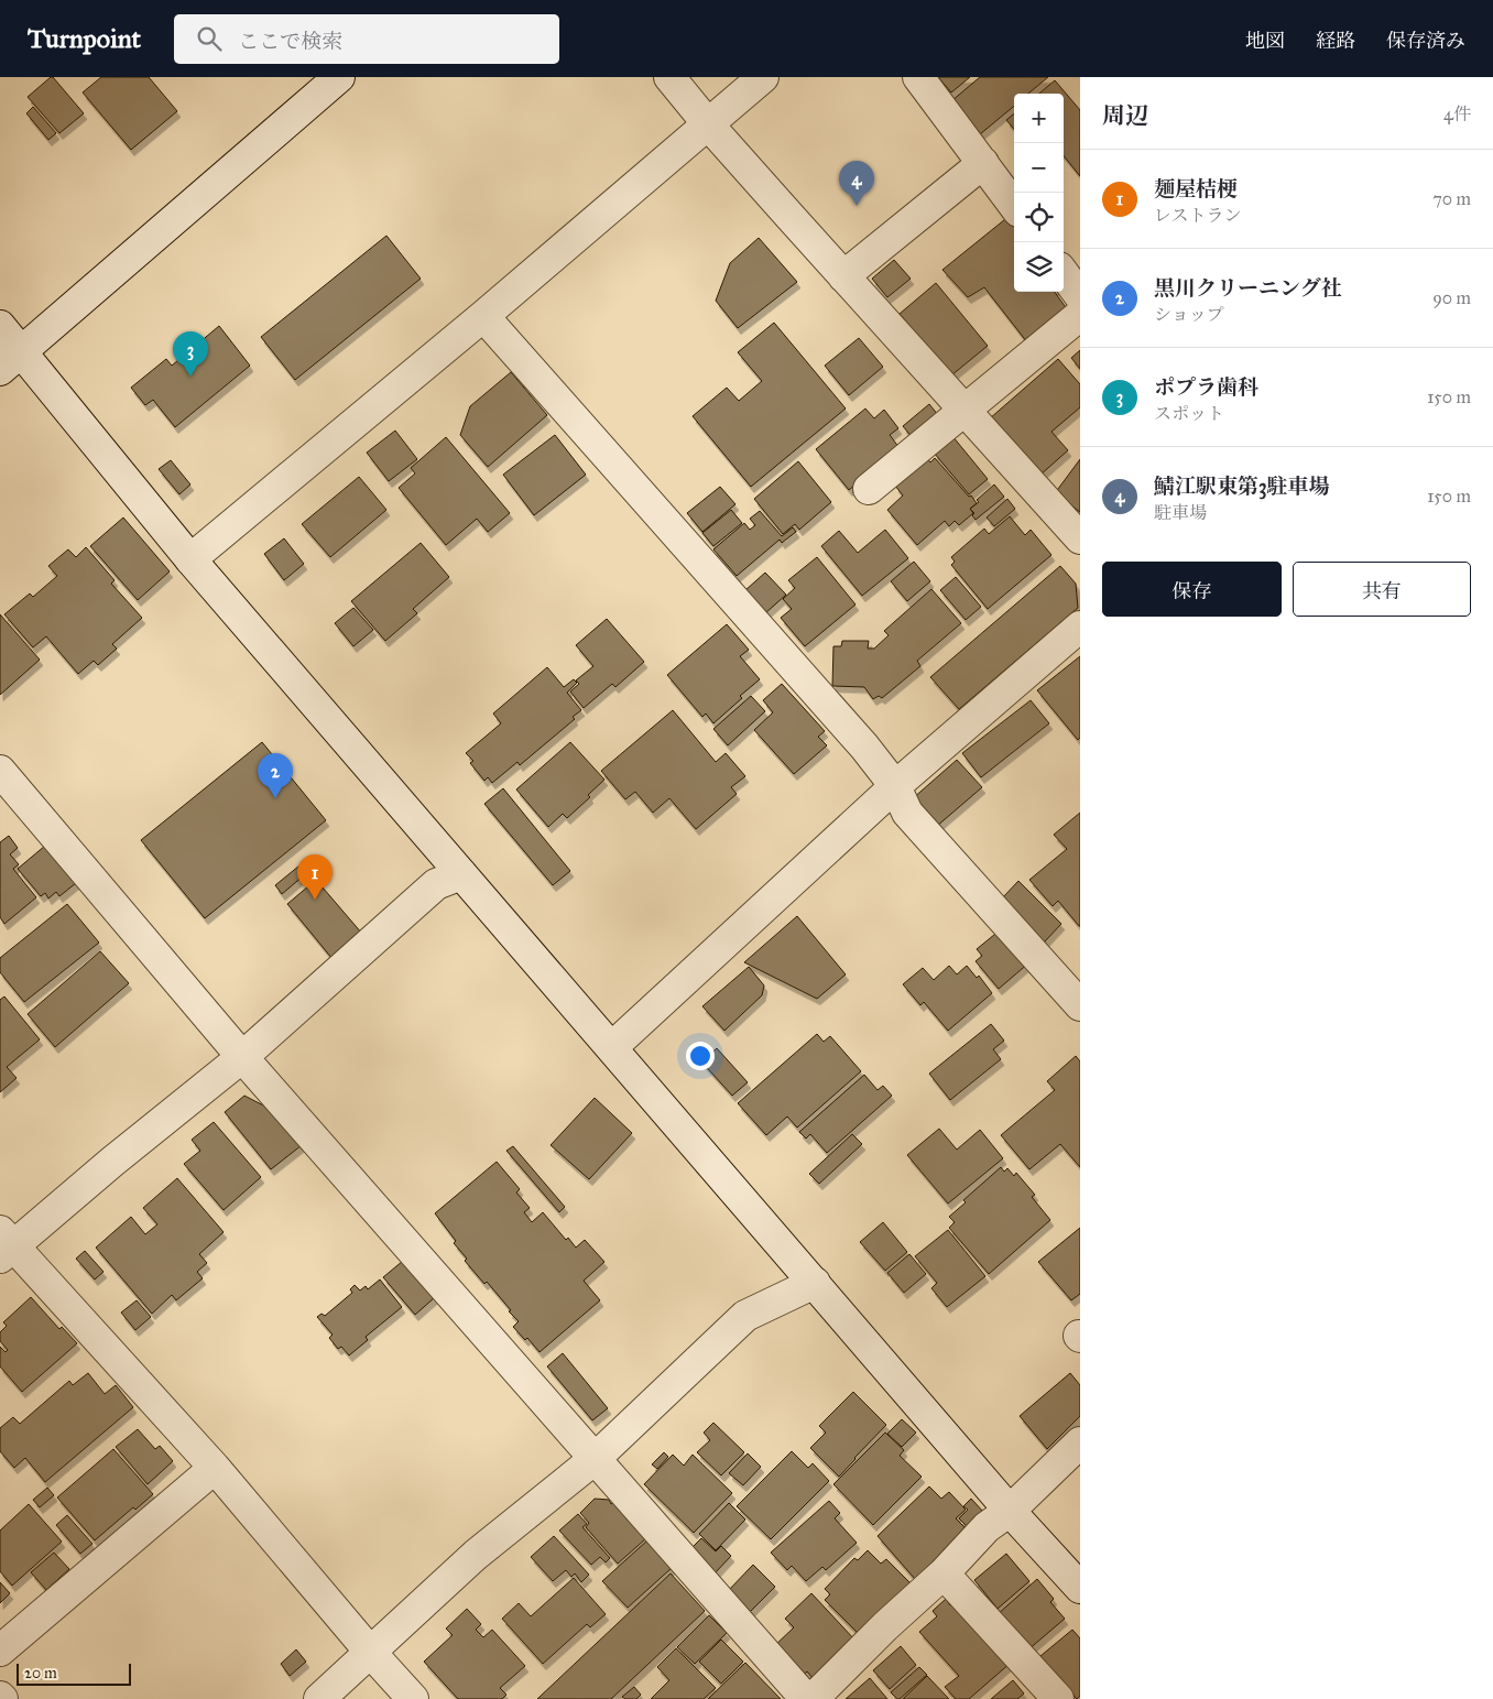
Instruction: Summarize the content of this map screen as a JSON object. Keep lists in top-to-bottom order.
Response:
{
  "scale_bar": "20 m",
  "page": {
    "header": "Turnpoint",
    "search": "ここで検索",
    "nav": ["地図", "経路", "保存済み"],
    "heading": ["周辺", "4件"],
    "map_buttons": ["+", "−"],
    "list": [
      {
        "mark": "1",
        "name": "麺屋桔梗",
        "note": "レストラン",
        "value": "70 m"
      },
      {
        "mark": "2",
        "name": "黒川クリーニング社",
        "note": "ショップ",
        "value": "90 m"
      },
      {
        "mark": "3",
        "name": "ポプラ歯科",
        "note": "スポット",
        "value": "150 m"
      },
      {
        "mark": "4",
        "name": "鯖江駅東第3駐車場",
        "note": "駐車場",
        "value": "150 m"
      }
    ],
    "pins": [
      "4",
      "3",
      "2",
      "1"
    ],
    "buttons": ["保存", "共有"],
    "scale": "20 m"
  }
}
